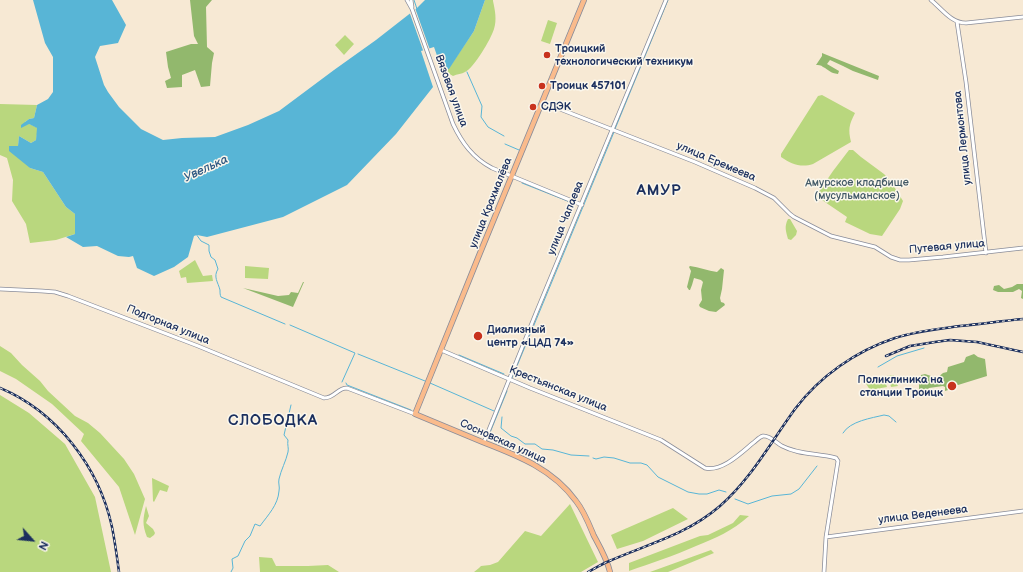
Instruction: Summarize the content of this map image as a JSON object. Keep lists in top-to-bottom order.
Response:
{
  "streets": {
    "main road": ["улица Крахмалёва", "Сосновская улица"],
    "street": [
      "Вязовая улица",
      "улица Лермонтова",
      "улица Еремеева",
      "улица Чапаева",
      "Путевая улица",
      "Подгорная улица",
      "Крестьянская улица",
      "улица Веденеева"
    ]
  },
  "crossings": [
    ["Вязовая улица", "улица Крахмалёва"],
    ["Вязовая улица", "улица Чапаева"],
    ["улица Лермонтова", "Путевая улица"],
    ["улица Еремеева", "улица Крахмалёва"],
    ["улица Еремеева", "улица Чапаева"],
    ["улица Еремеева", "Путевая улица"],
    ["улица Крахмалёва", "Крестьянская улица"],
    ["улица Крахмалёва", "Сосновская улица"],
    ["улица Чапаева", "Крестьянская улица"],
    ["улица Чапаева", "Сосновская улица"],
    ["Подгорная улица", "Сосновская улица"],
    ["Крестьянская улица", "улица Веденеева"]
  ],
  "districts": ["АМУР", "СЛОБОДКА"],
  "water": ["Увелька"],
  "parks": ["Амурское кладбище (мусульманское)"],
  "places": [
    "Троицкий технологический техникум",
    "Троицк 457101",
    "СДЭК",
    "Диализный центр «ЦАД 74»",
    "Поликлиника на станции Троицк"
  ],
  "north": "bottom right"
}
